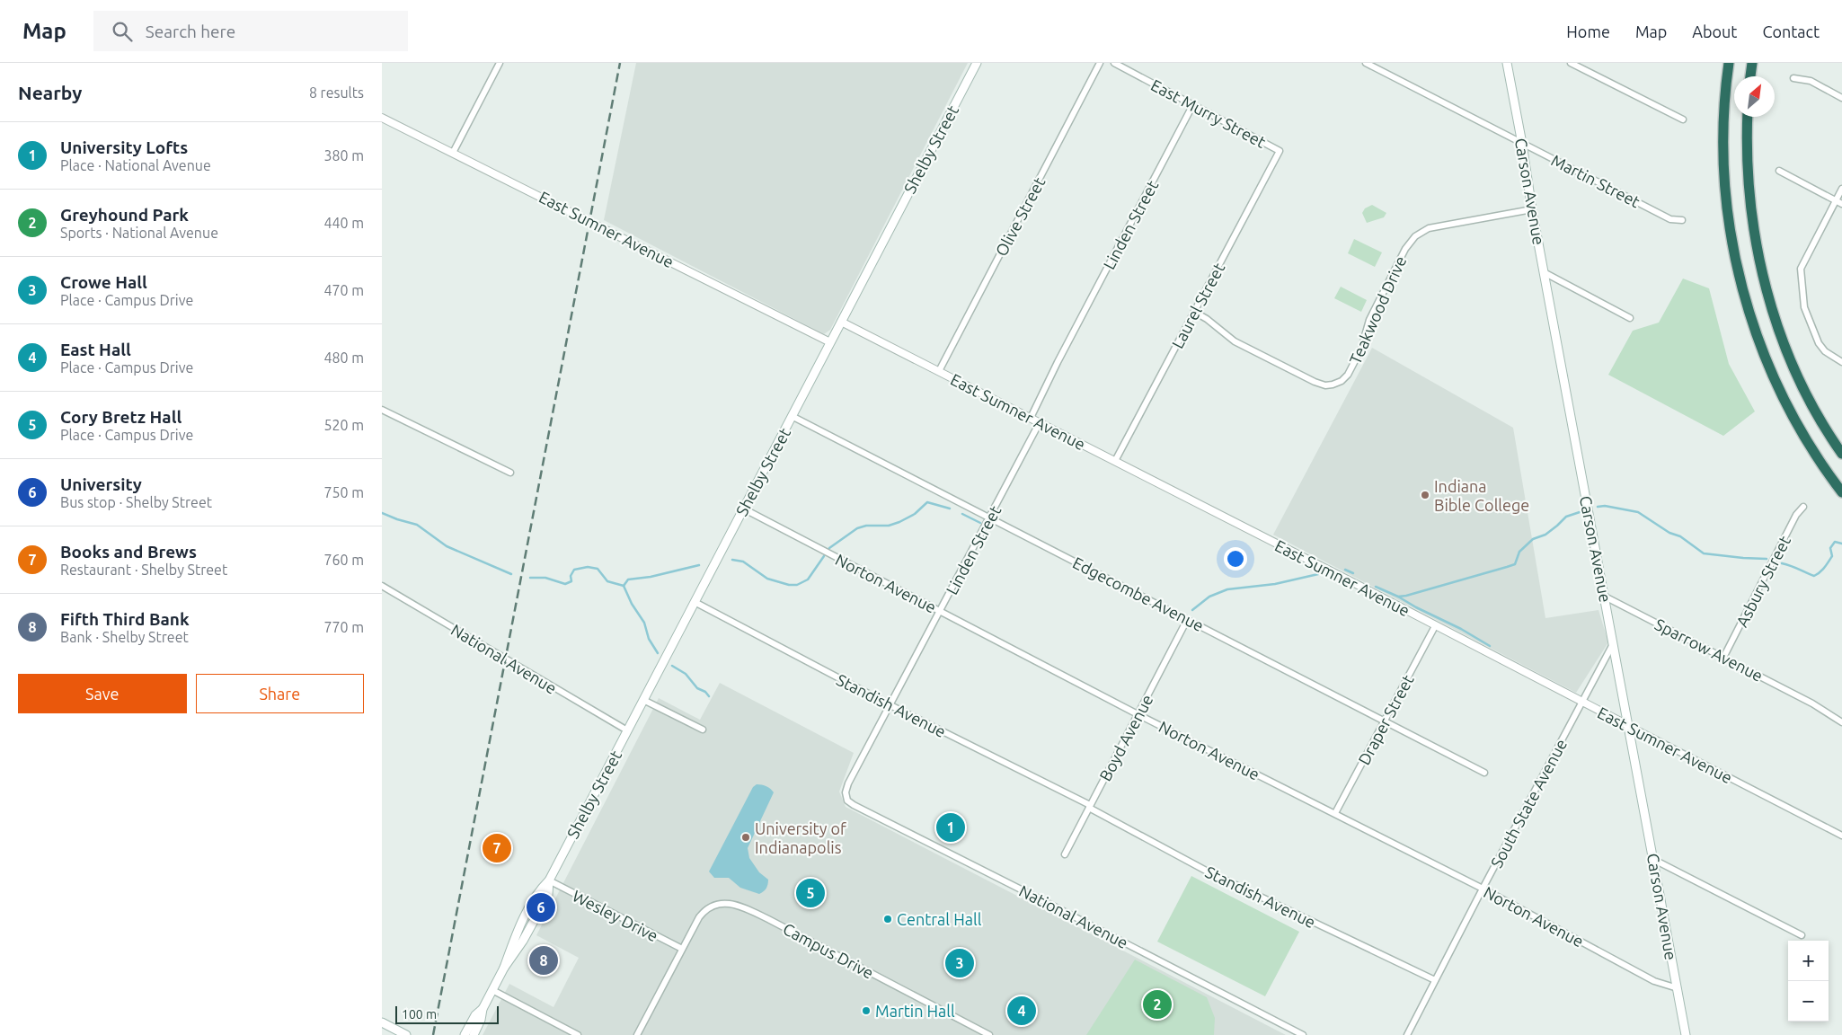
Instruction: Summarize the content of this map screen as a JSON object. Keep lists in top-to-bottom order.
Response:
{
  "streets": {
    "main road": ["Shelby Street", "Carson Avenue"],
    "street": [
      "East Murry Street",
      "Martin Street",
      "Olive Street",
      "Linden Street",
      "East Sumner Avenue",
      "Laurel Street",
      "Teakwood Drive",
      "Asbury Street",
      "Norton Avenue",
      "Edgecombe Avenue",
      "Sparrow Avenue",
      "National Avenue",
      "Standish Avenue",
      "Draper Street",
      "Boyd Avenue",
      "South State Avenue",
      "Wesley Drive",
      "Campus Drive"
    ]
  },
  "crossings": [
    ["East Murry Street", "Linden Street"],
    ["East Murry Street", "Laurel Street"],
    ["Shelby Street", "East Sumner Avenue"],
    ["Shelby Street", "Norton Avenue"],
    ["Shelby Street", "Edgecombe Avenue"],
    ["Shelby Street", "National Avenue"],
    ["Shelby Street", "Standish Avenue"],
    ["Shelby Street", "Wesley Drive"],
    ["Martin Street", "Carson Avenue"],
    ["Carson Avenue", "East Sumner Avenue"],
    ["Carson Avenue", "Teakwood Drive"],
    ["Carson Avenue", "Norton Avenue"],
    ["Carson Avenue", "Sparrow Avenue"],
    ["Carson Avenue", "South State Avenue"],
    ["Olive Street", "East Sumner Avenue"],
    ["Linden Street", "East Sumner Avenue"],
    ["Linden Street", "Norton Avenue"],
    ["Linden Street", "Edgecombe Avenue"],
    ["Linden Street", "National Avenue"],
    ["Linden Street", "Standish Avenue"],
    ["East Sumner Avenue", "Laurel Street"],
    ["East Sumner Avenue", "Draper Street"],
    ["East Sumner Avenue", "South State Avenue"],
    ["Laurel Street", "Teakwood Drive"],
    ["Asbury Street", "Sparrow Avenue"],
    ["Norton Avenue", "Draper Street"],
    ["Norton Avenue", "Boyd Avenue"],
    ["Norton Avenue", "South State Avenue"],
    ["Edgecombe Avenue", "Draper Street"],
    ["Edgecombe Avenue", "Boyd Avenue"],
    ["Standish Avenue", "Boyd Avenue"],
    ["Standish Avenue", "South State Avenue"],
    ["Wesley Drive", "Campus Drive"]
  ],
  "places": [
    "Indiana Bible College",
    "University of Indianapolis",
    "Central Hall",
    "Martin Hall"
  ],
  "scale_bar": "100 m",
  "north": "top right",
  "page": {
    "header": "Map",
    "search": "Search here",
    "nav": [
      "Home",
      "Map",
      "About",
      "Contact"
    ],
    "heading": ["Nearby", "8 results"],
    "list": [
      {
        "mark": "1",
        "name": "University Lofts",
        "note": "Place · National Avenue",
        "value": "380 m"
      },
      {
        "mark": "2",
        "name": "Greyhound Park",
        "note": "Sports · National Avenue",
        "value": "440 m"
      },
      {
        "mark": "3",
        "name": "Crowe Hall",
        "note": "Place · Campus Drive",
        "value": "470 m"
      },
      {
        "mark": "4",
        "name": "East Hall",
        "note": "Place · Campus Drive",
        "value": "480 m"
      },
      {
        "mark": "5",
        "name": "Cory Bretz Hall",
        "note": "Place · Campus Drive",
        "value": "520 m"
      },
      {
        "mark": "6",
        "name": "University",
        "note": "Bus stop · Shelby Street",
        "value": "750 m"
      },
      {
        "mark": "7",
        "name": "Books and Brews",
        "note": "Restaurant · Shelby Street",
        "value": "760 m"
      },
      {
        "mark": "8",
        "name": "Fifth Third Bank",
        "note": "Bank · Shelby Street",
        "value": "770 m"
      }
    ],
    "buttons": ["Save", "Share"],
    "pins": [
      "1",
      "7",
      "5",
      "6",
      "8",
      "3",
      "2",
      "4"
    ],
    "map_buttons": ["+", "−"],
    "scale": "100 m"
  }
}
